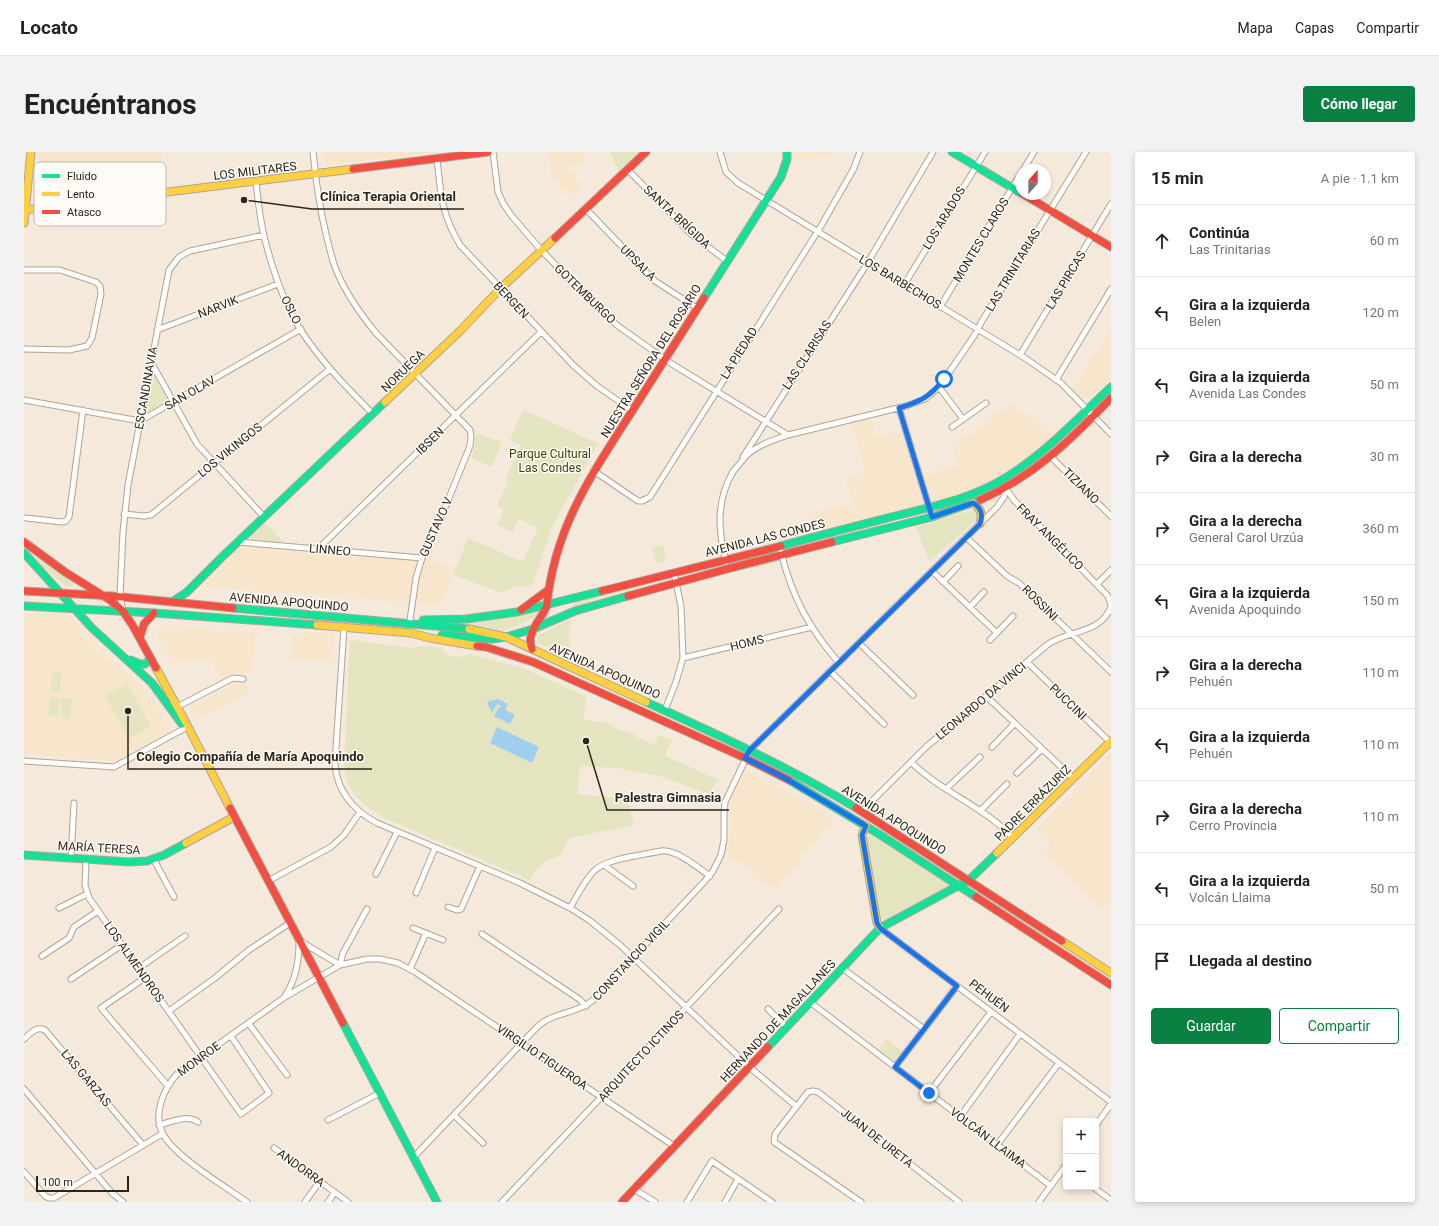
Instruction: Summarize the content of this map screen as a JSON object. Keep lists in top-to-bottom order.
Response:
{
  "streets": {
    "main road": [
      "LOS MILITARES",
      "NUESTRA SEÑORA DEL ROSARIO",
      "NORUEGA",
      "AVENIDA LAS CONDES",
      "AVENIDA APOQUINDO",
      "PADRE ERRÁZURIZ",
      "MARÍA TERESA",
      "HERNANDO DE MAGALLANES"
    ],
    "street": [
      "SANTA BRÍGIDA",
      "LOS ARADOS",
      "MONTES CLAROS",
      "UPSALA",
      "LAS TRINITARIAS",
      "LAS PIRCAS",
      "LOS BARBECHOS",
      "GOTEMBURGO",
      "BERGEN",
      "NARVIK",
      "OSLO",
      "LA PIEDAD",
      "LAS CLARISAS",
      "ESCANDINAVIA",
      "SAN OLAV",
      "IBSEN",
      "LOS VIKINGOS",
      "TIZIANO",
      "GUSTAVO V",
      "FRAY ANGÉLICO",
      "LINNEO",
      "ROSSINI",
      "HOMS",
      "LEONARDO DA VINCI",
      "PUCCINI",
      "CONSTANCIO VIGIL",
      "LOS ALMENDROS",
      "PEHUÉN",
      "ARQUITECTO ICTINOS",
      "VIRGILIO FIGUEROA",
      "MONROE",
      "LAS GARZAS",
      "JUAN DE URETA",
      "VOLCÁN LLAIMA",
      "ANDORRA"
    ]
  },
  "crossings": [
    ["LOS MILITARES", "BERGEN"],
    ["LOS MILITARES", "OSLO"],
    ["SANTA BRÍGIDA", "NUESTRA SEÑORA DEL ROSARIO"],
    ["SANTA BRÍGIDA", "NORUEGA"],
    ["LOS ARADOS", "LOS BARBECHOS"],
    ["MONTES CLAROS", "LOS BARBECHOS"],
    ["UPSALA", "NUESTRA SEÑORA DEL ROSARIO"],
    ["UPSALA", "NORUEGA"],
    ["LAS TRINITARIAS", "LOS BARBECHOS"],
    ["LAS TRINITARIAS", "GOTEMBURGO"],
    ["LAS TRINITARIAS", "LAS CLARISAS"],
    ["LAS PIRCAS", "LOS BARBECHOS"],
    ["LOS BARBECHOS", "LA PIEDAD"],
    ["LOS BARBECHOS", "LAS CLARISAS"],
    ["LOS BARBECHOS", "NUESTRA SEÑORA DEL ROSARIO"],
    ["LOS BARBECHOS", "AVENIDA LAS CONDES"],
    ["GOTEMBURGO", "LA PIEDAD"],
    ["GOTEMBURGO", "LAS CLARISAS"],
    ["GOTEMBURGO", "NUESTRA SEÑORA DEL ROSARIO"],
    ["GOTEMBURGO", "NORUEGA"],
    ["BERGEN", "NUESTRA SEÑORA DEL ROSARIO"],
    ["BERGEN", "NORUEGA"],
    ["BERGEN", "IBSEN"],
    ["NARVIK", "OSLO"],
    ["NARVIK", "ESCANDINAVIA"],
    ["OSLO", "NORUEGA"],
    ["OSLO", "ESCANDINAVIA"],
    ["OSLO", "SAN OLAV"],
    ["OSLO", "LOS VIKINGOS"],
    ["LA PIEDAD", "NUESTRA SEÑORA DEL ROSARIO"],
    ["LAS CLARISAS", "AVENIDA LAS CONDES"],
    ["NUESTRA SEÑORA DEL ROSARIO", "AVENIDA LAS CONDES"],
    ["NORUEGA", "LINNEO"],
    ["NORUEGA", "AVENIDA APOQUINDO"],
    ["ESCANDINAVIA", "SAN OLAV"],
    ["ESCANDINAVIA", "LOS VIKINGOS"],
    ["ESCANDINAVIA", "AVENIDA APOQUINDO"],
    ["IBSEN", "GUSTAVO V"],
    ["IBSEN", "LINNEO"],
    ["TIZIANO", "AVENIDA LAS CONDES"],
    ["GUSTAVO V", "AVENIDA LAS CONDES"],
    ["GUSTAVO V", "LINNEO"],
    ["FRAY ANGÉLICO", "AVENIDA LAS CONDES"],
    ["FRAY ANGÉLICO", "LEONARDO DA VINCI"],
    ["FRAY ANGÉLICO", "CONSTANCIO VIGIL"],
    ["AVENIDA LAS CONDES", "AVENIDA APOQUINDO"],
    ["AVENIDA LAS CONDES", "CONSTANCIO VIGIL"],
    ["AVENIDA APOQUINDO", "LEONARDO DA VINCI"],
    ["AVENIDA APOQUINDO", "PADRE ERRÁZURIZ"],
    ["AVENIDA APOQUINDO", "CONSTANCIO VIGIL"],
    ["AVENIDA APOQUINDO", "HERNANDO DE MAGALLANES"],
    ["ROSSINI", "LEONARDO DA VINCI"],
    ["ROSSINI", "CONSTANCIO VIGIL"],
    ["LEONARDO DA VINCI", "PUCCINI"],
    ["PUCCINI", "PADRE ERRÁZURIZ"],
    ["PADRE ERRÁZURIZ", "HERNANDO DE MAGALLANES"],
    ["MARÍA TERESA", "LOS ALMENDROS"],
    ["CONSTANCIO VIGIL", "VIRGILIO FIGUEROA"],
    ["LOS ALMENDROS", "MONROE"],
    ["PEHUÉN", "HERNANDO DE MAGALLANES"],
    ["HERNANDO DE MAGALLANES", "VIRGILIO FIGUEROA"],
    ["HERNANDO DE MAGALLANES", "VOLCÁN LLAIMA"],
    ["ARQUITECTO ICTINOS", "VIRGILIO FIGUEROA"],
    ["VIRGILIO FIGUEROA", "MONROE"]
  ],
  "parks": ["Parque Cultural Las Condes"],
  "places": ["Clínica Terapia Oriental", "Colegio Compañía de María Apoquindo", "Palestra Gimnasia"],
  "legend": ["Fluido", "Lento", "Atasco"],
  "scale_bar": "100 m",
  "north": "top",
  "page": {
    "header": "Locato",
    "nav": ["Mapa", "Capas", "Compartir"],
    "buttons": [
      "Cómo llegar",
      ["Guardar", "Compartir"]
    ],
    "title": "Encuéntranos",
    "heading": ["15 min", "A pie · 1.1 km"],
    "list": [
      ["Continúa", "Las Trinitarias", "60 m"],
      ["Gira a la izquierda", "Belen", "120 m"],
      ["Gira a la izquierda", "Avenida Las Condes", "50 m"],
      ["Gira a la derecha", "30 m"],
      ["Gira a la derecha", "General Carol Urzúa", "360 m"],
      ["Gira a la izquierda", "Avenida Apoquindo", "150 m"],
      ["Gira a la derecha", "Pehuén", "110 m"],
      ["Gira a la izquierda", "Pehuén", "110 m"],
      ["Gira a la derecha", "Cerro Provincia", "110 m"],
      ["Gira a la izquierda", "Volcán Llaima", "50 m"],
      "Llegada al destino"
    ],
    "map_buttons": ["+", "−"],
    "scale": "100 m"
  }
}
